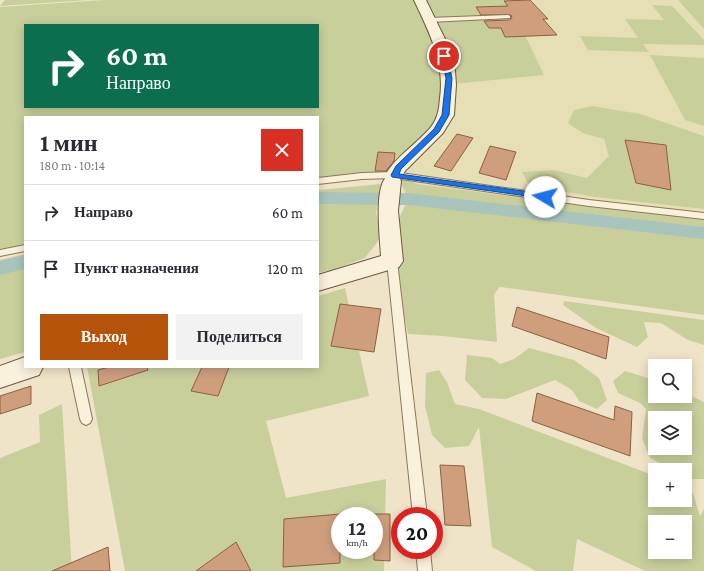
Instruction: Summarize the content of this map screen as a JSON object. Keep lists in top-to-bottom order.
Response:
{
  "page": {
    "turn": ["60 m", "Направо"],
    "heading": ["1 мин", "180 m · 10:14"],
    "list": [
      {
        "name": "Направо",
        "value": "60 m"
      },
      {
        "name": "Пункт назначения",
        "value": "120 m"
      }
    ],
    "buttons": ["Выход", "Поделиться"],
    "map_buttons": ["+", "−"],
    "speed": "12 km/h",
    "limit": "20"
  }
}
